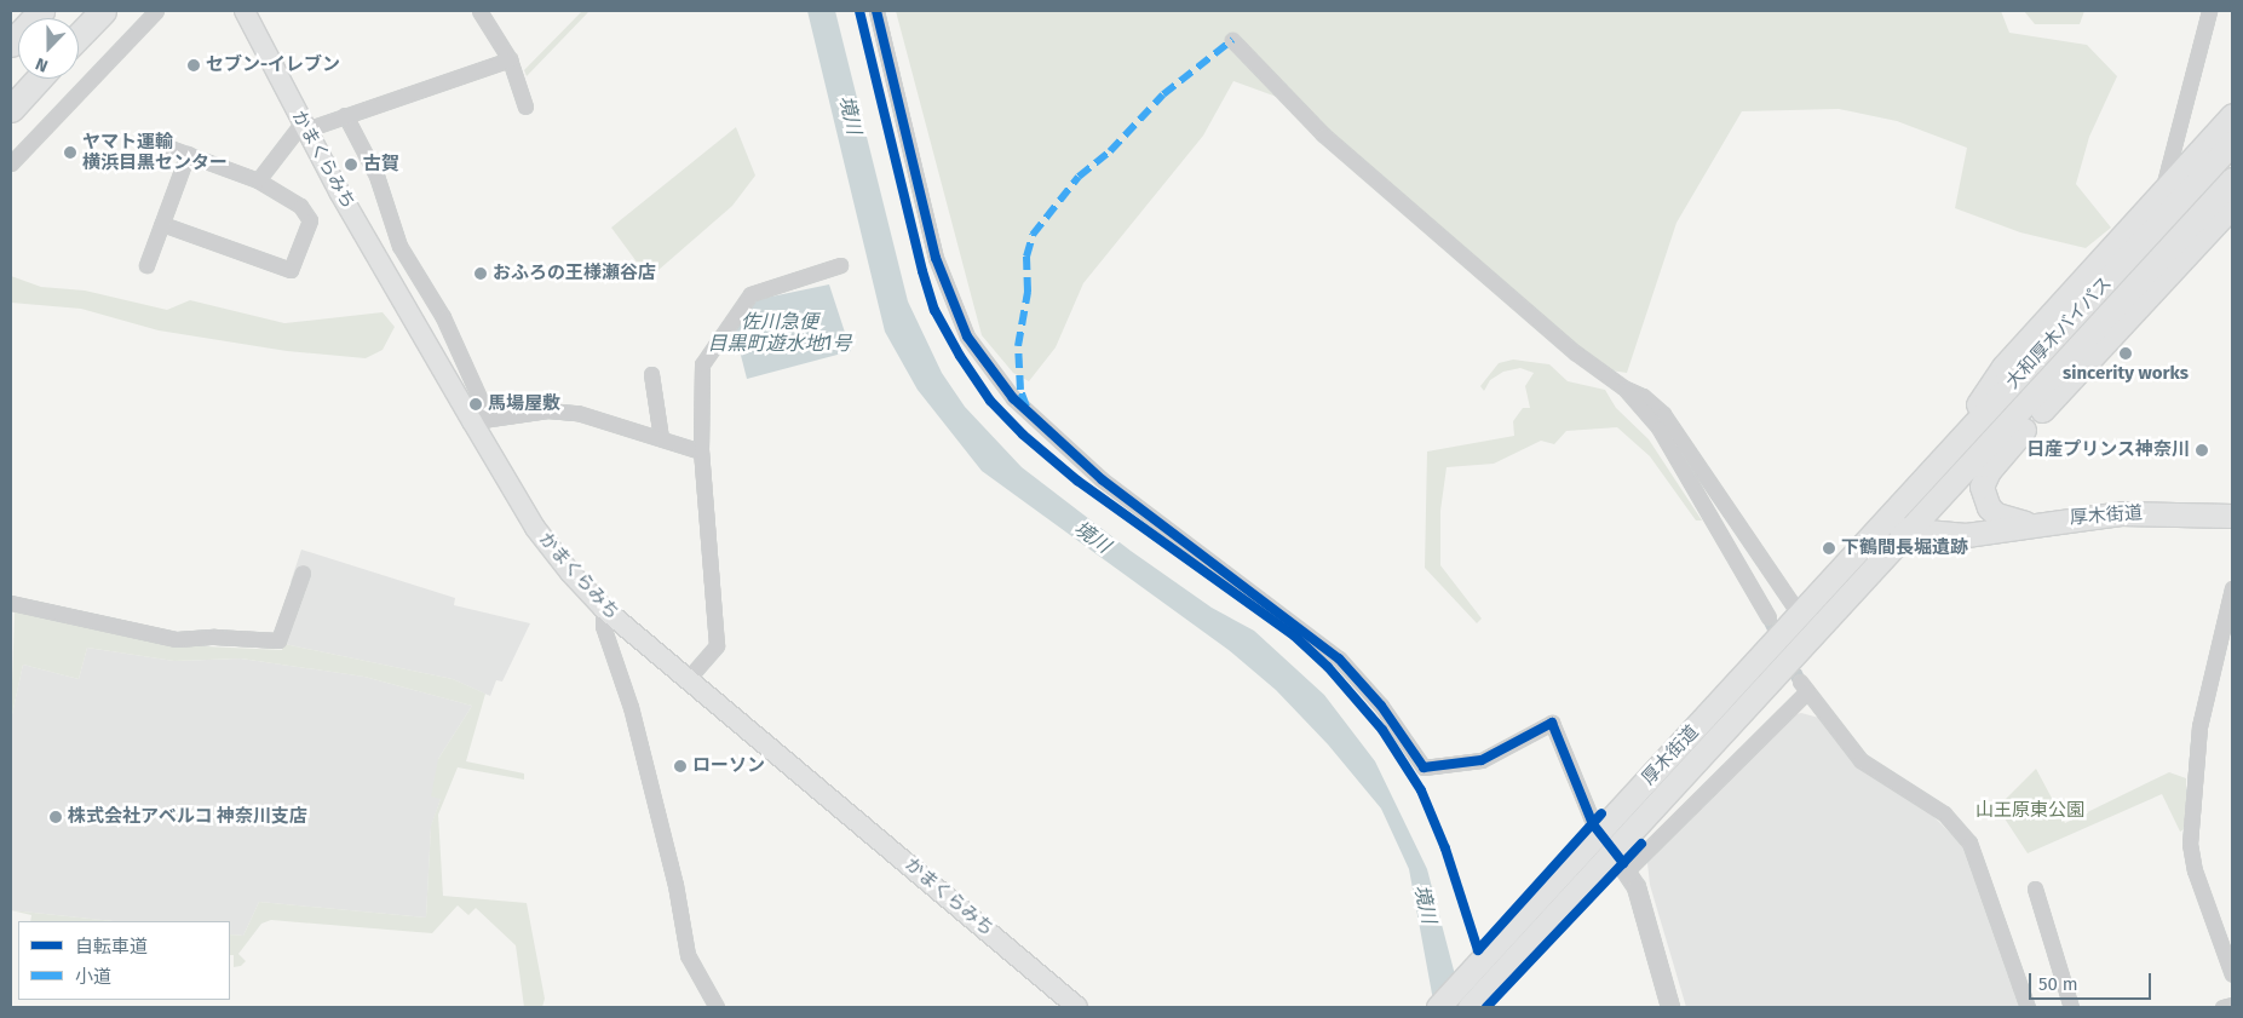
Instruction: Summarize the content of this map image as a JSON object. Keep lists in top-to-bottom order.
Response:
{
  "streets": {
    "highway": ["大和厚木バイパス", "厚木街道"],
    "main road": ["かまくらみち"]
  },
  "crossings": [
    ["大和厚木バイパス", "厚木街道"]
  ],
  "water": ["境川", "佐川急便 目黒町遊水地1号"],
  "parks": ["山王原東公園"],
  "places": [
    "セブン-イレブン",
    "ヤマト運輸 横浜目黒センター",
    "古賀",
    "おふろの王様瀬谷店",
    "sincerity works",
    "馬場屋敷",
    "日産プリンス神奈川",
    "下鶴間長堀遺跡",
    "ローソン",
    "株式会社アベルコ 神奈川支店"
  ],
  "legend": ["自転車道", "小道"],
  "scale_bar": "50 m",
  "north": "bottom"
}
